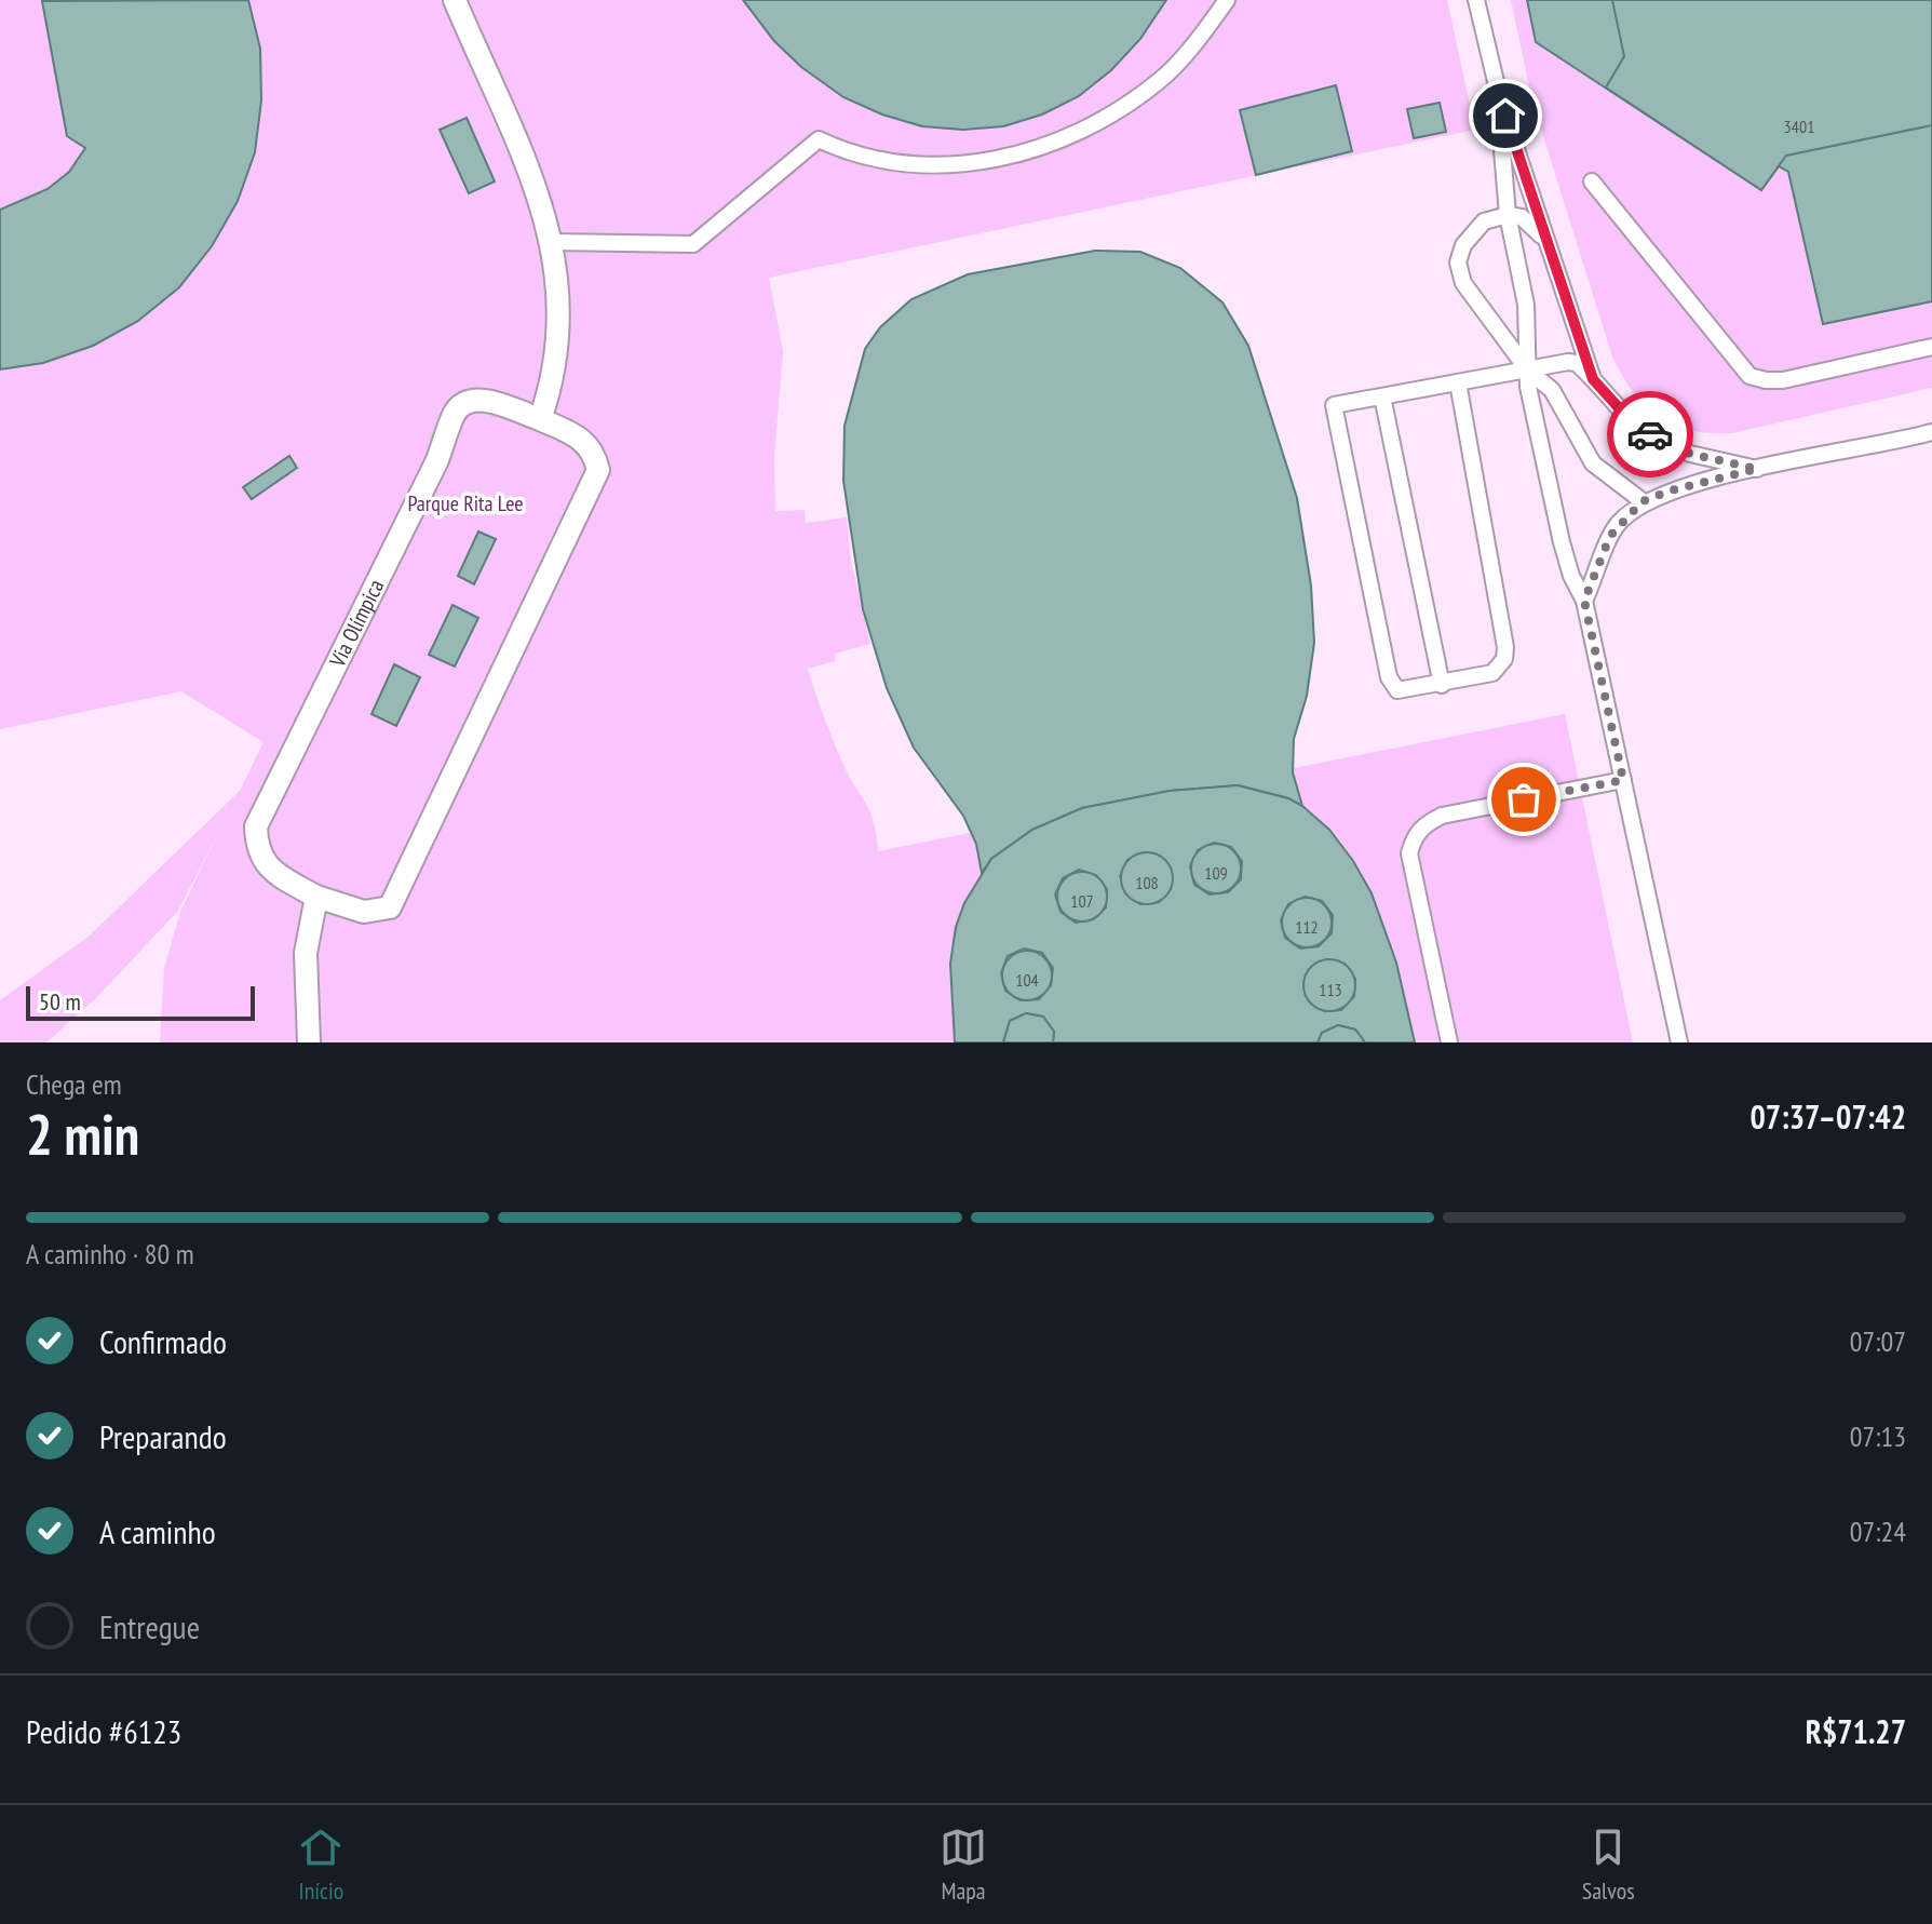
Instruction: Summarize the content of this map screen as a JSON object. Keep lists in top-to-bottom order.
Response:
{
  "streets": {
    "street": ["Via Olímpica"]
  },
  "parks": ["Parque Rita Lee"],
  "house_numbers": [
    "3401",
    "109",
    "108",
    "107",
    "112",
    "104",
    "113"
  ],
  "scale_bar": "50 m",
  "page": {
    "scale": "50 m",
    "heading": ["2 min", "Chega em", "07:37–07:42"],
    "panel": ["Pedido #6123", "R$71.27"],
    "bar": "A caminho · 80 m",
    "list": [
      ["Confirmado", "07:07"],
      ["Preparando", "07:13"],
      ["A caminho", "07:24"],
      "Entregue"
    ],
    "tabs": ["Início", "Mapa", "Salvos"]
  }
}
